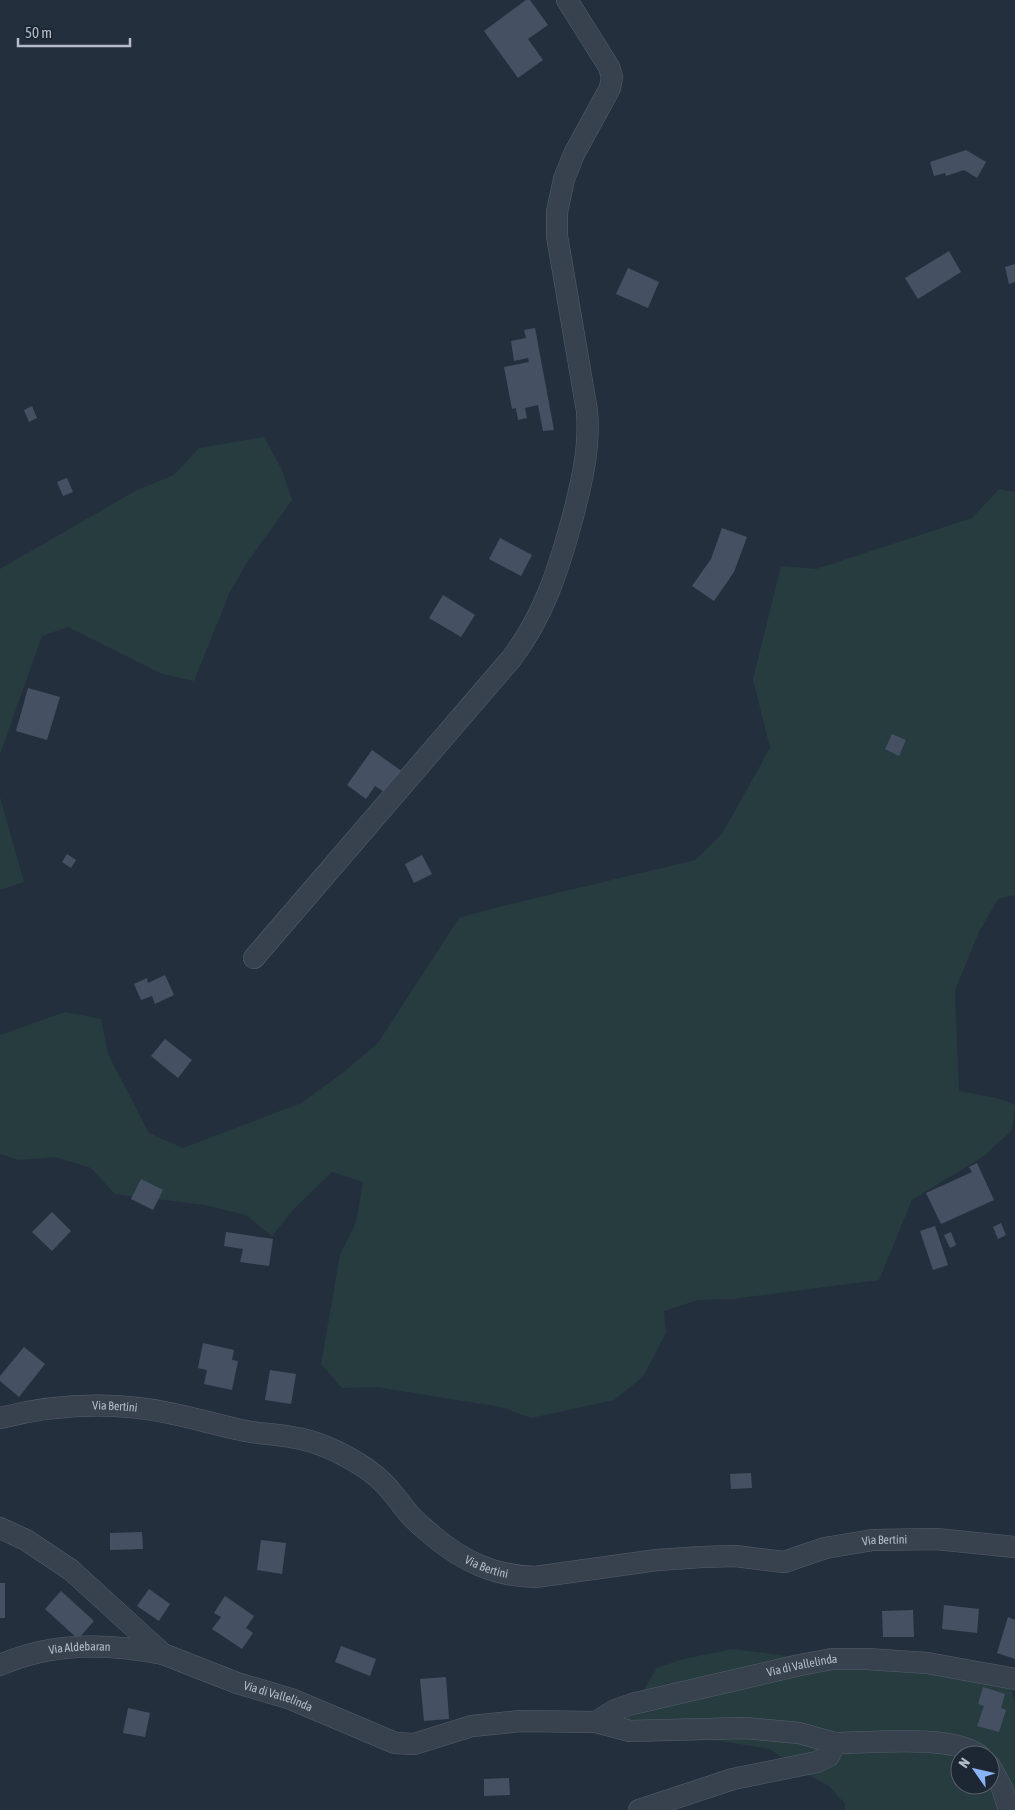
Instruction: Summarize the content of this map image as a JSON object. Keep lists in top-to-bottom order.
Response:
{
  "streets": {
    "street": ["Via Bertini", "Via Aldebaran", "Via di Vallelinda"]
  },
  "crossings": [
    ["Via Aldebaran", "Via di Vallelinda"]
  ],
  "scale_bar": "50 m",
  "north": "top left"
}
